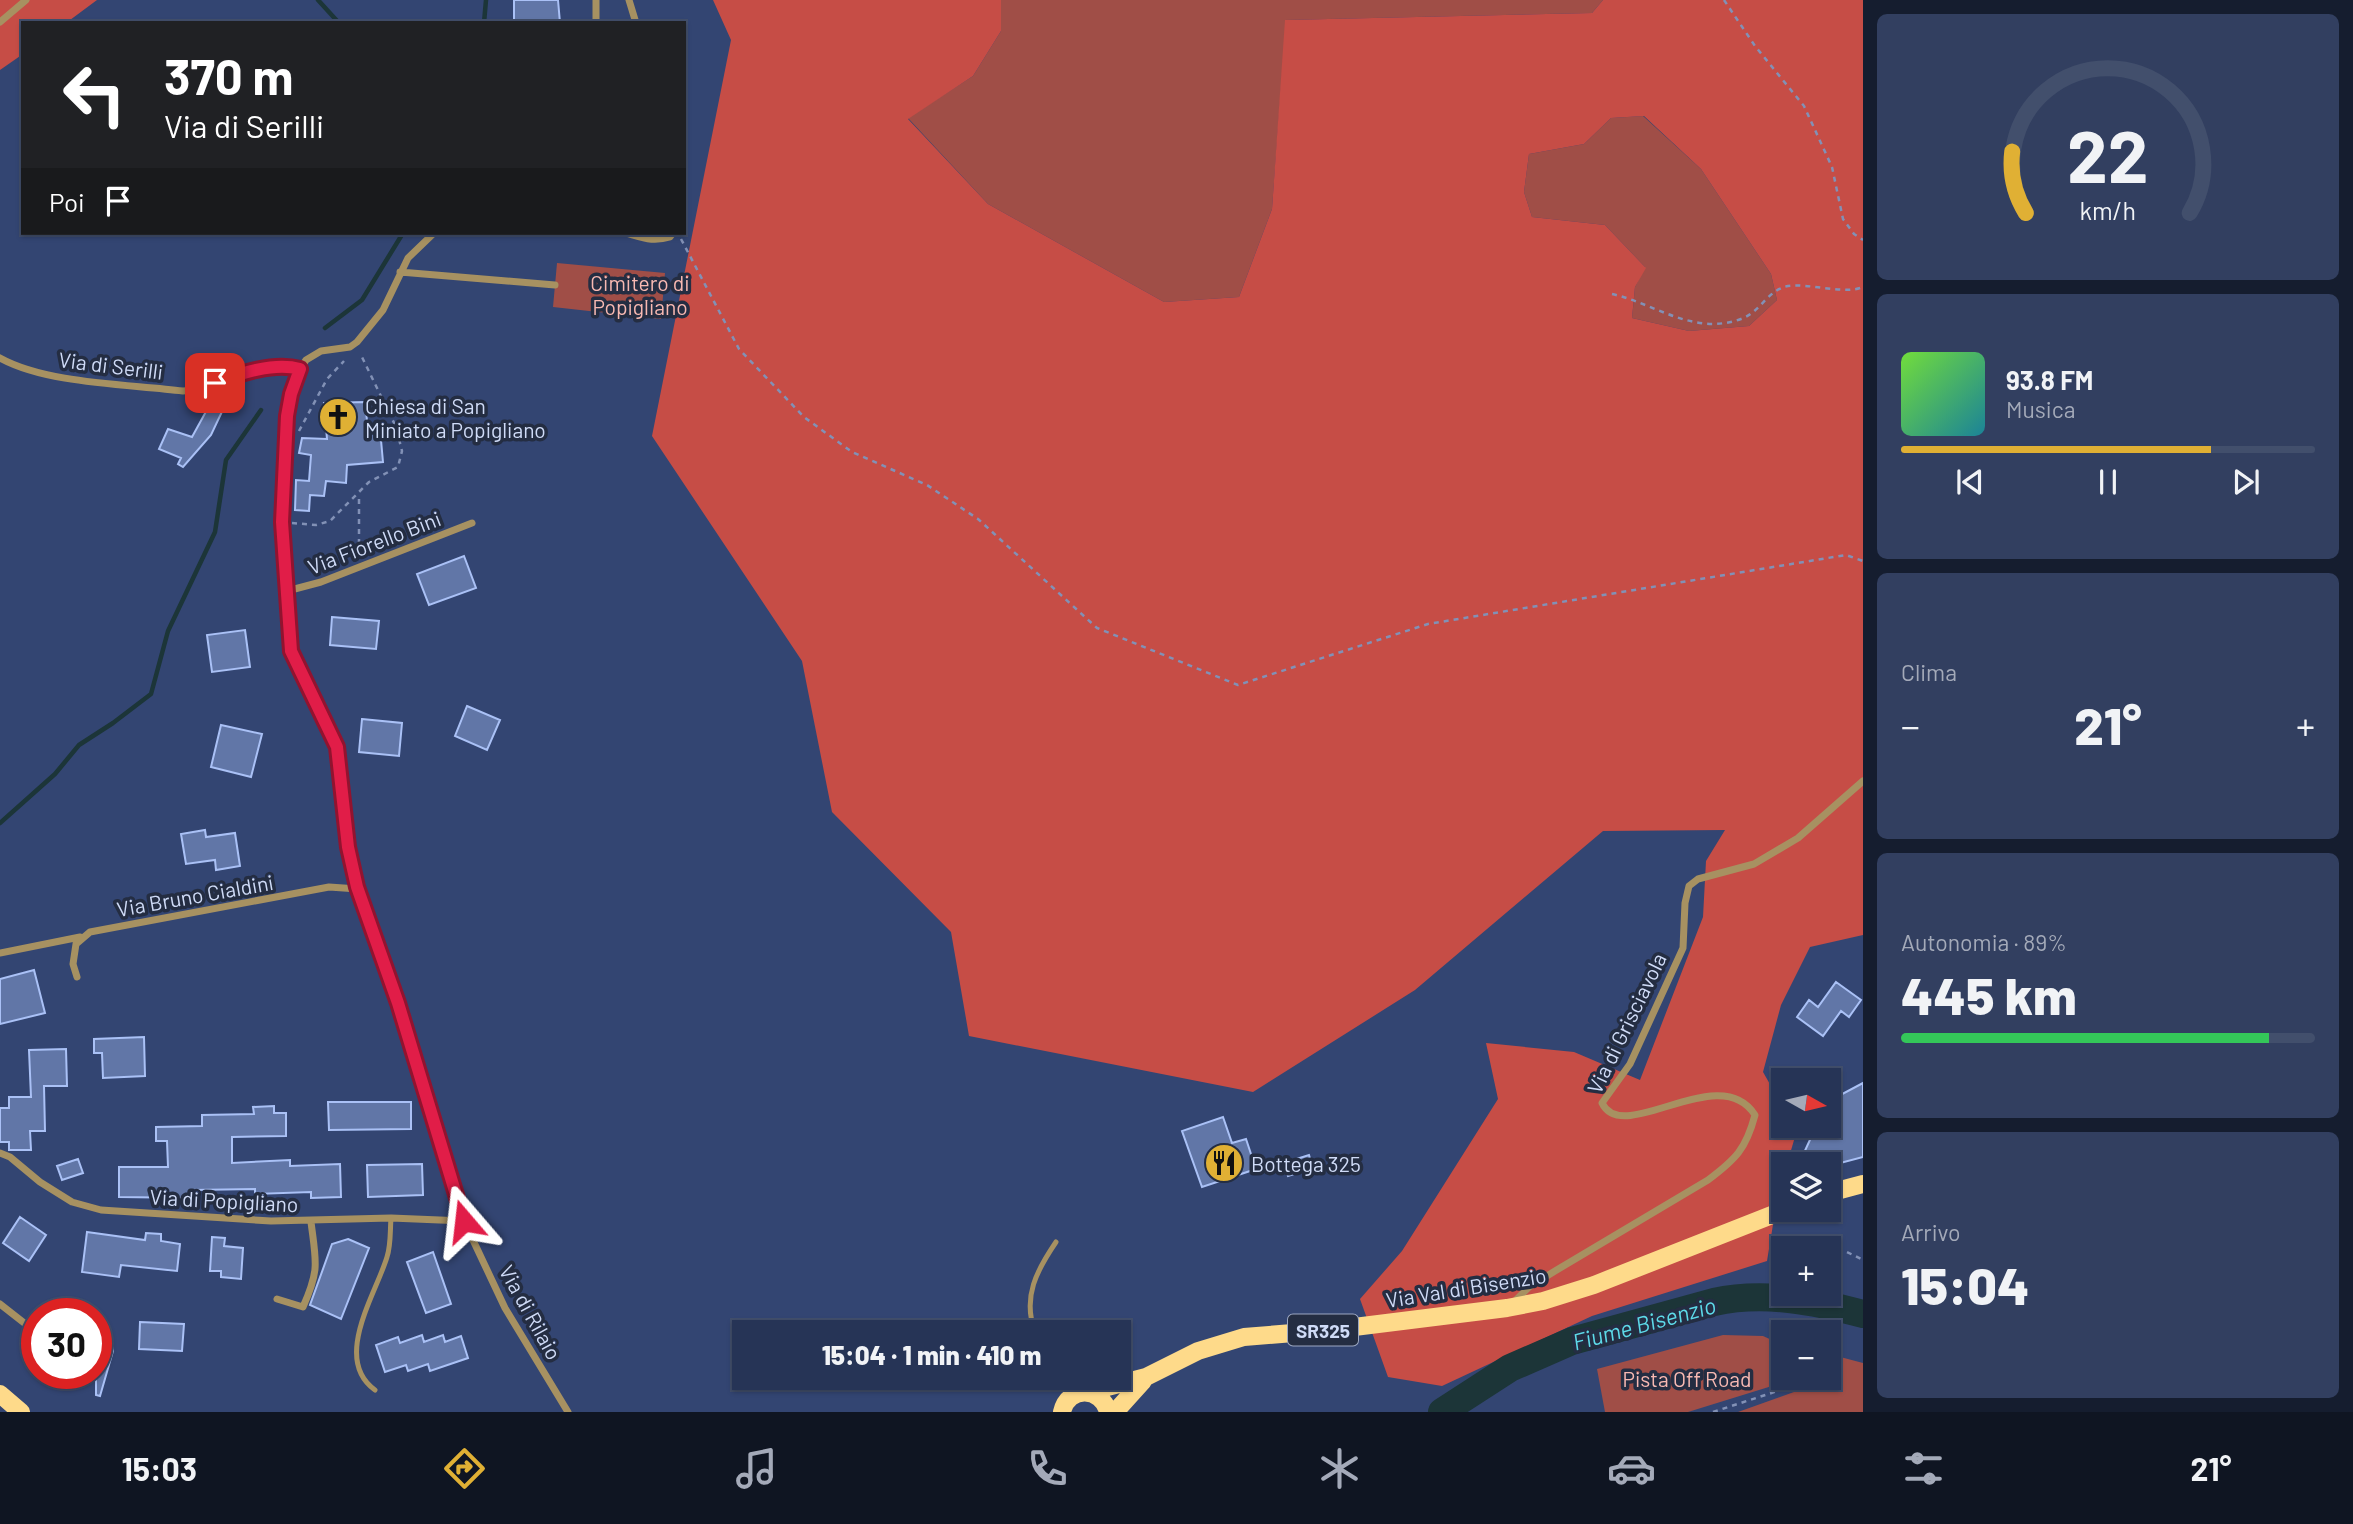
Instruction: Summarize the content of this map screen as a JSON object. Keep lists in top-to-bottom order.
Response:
{
  "streets": {
    "main road": ["Via Val di Bisenzio", "SR325"],
    "street": [
      "Via di Serilli",
      "Via Fiorello Bini",
      "Via Bruno Cialdini",
      "Via di Grisciavola",
      "Via di Popigliano",
      "Via di Rilaio"
    ]
  },
  "crossings": [
    ["Via di Serilli", "Via di Rilaio"],
    ["Via Fiorello Bini", "Via di Rilaio"],
    ["Via Bruno Cialdini", "Via di Rilaio"],
    ["Via di Grisciavola", "Via Val di Bisenzio"],
    ["Via di Popigliano", "Via di Rilaio"],
    ["Via Val di Bisenzio", "SR325"]
  ],
  "water": ["Fiume Bisenzio"],
  "parks": ["Cimitero di Popigliano", "Pista Off Road"],
  "places": {
    "church": ["Chiesa di San Miniato a Popigliano"],
    "restaurant": ["Bottega 325"]
  },
  "north": "right",
  "page": {
    "turn": ["370 m", "Via di Serilli"],
    "then": "Poi",
    "song": ["93.8 FM", "Musica"],
    "tile": [
      "Clima",
      ["Autonomia · 89%", "445 km"],
      ["Arrivo", "15:04"]
    ],
    "heat": ["−", "21°", "+"],
    "map_buttons": ["+", "−"],
    "limit": "30",
    "trip": "15:04 · 1 min · 410 m",
    "tabs": ["15:03", "21°"],
    "gauge": ["22", "km/h"]
  }
}
